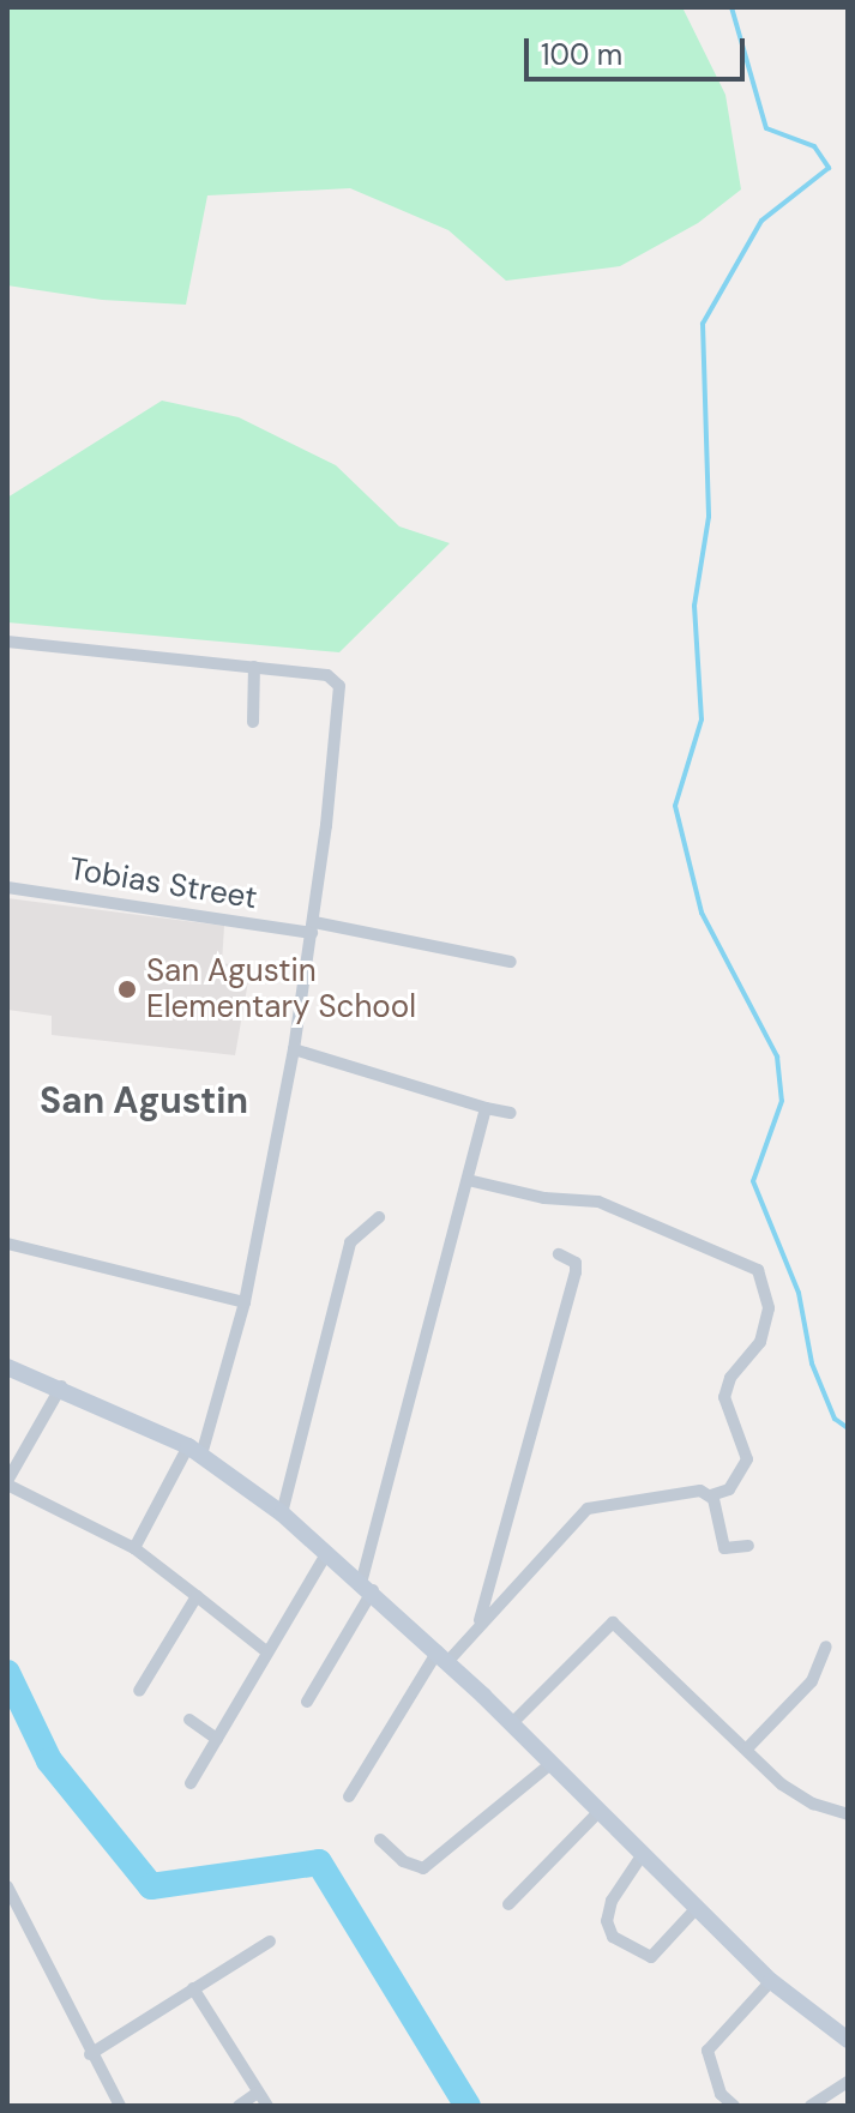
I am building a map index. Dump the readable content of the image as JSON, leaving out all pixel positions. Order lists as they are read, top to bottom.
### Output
{
  "streets": {
    "street": ["Tobias Street"]
  },
  "districts": ["San Agustin"],
  "places": ["San Agustin Elementary School"],
  "scale_bar": "100 m"
}
